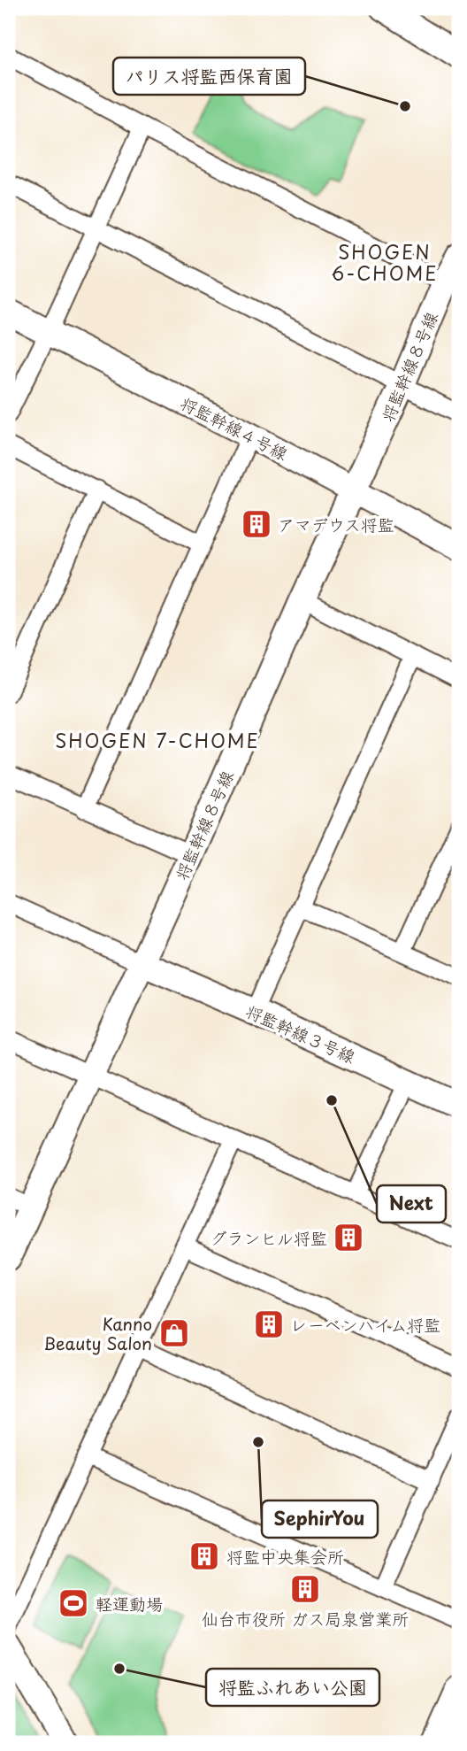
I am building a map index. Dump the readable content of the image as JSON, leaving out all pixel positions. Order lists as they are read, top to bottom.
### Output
{
  "streets": {
    "street": ["将監幹線８号線", "将監幹線４号線", "将監幹線３号線"]
  },
  "crossings": [
    ["将監幹線８号線", "将監幹線４号線"],
    ["将監幹線８号線", "将監幹線３号線"]
  ],
  "districts": ["SHOGEN 6-CHOME", "SHOGEN 7-CHOME"],
  "places": {
    "other": [
      "パリス将監西保育園",
      "Next",
      "SephirYou",
      "将監ふれあい公園"
    ],
    "building": [
      "アマデウス将監",
      "グランヒル将監",
      "レーベンハイム将監",
      "将監中央集会所",
      "仙台市役所 ガス局泉営業所"
    ],
    "shop": ["Kanno Beauty Salon"],
    "sports": ["軽運動場"]
  }
}
